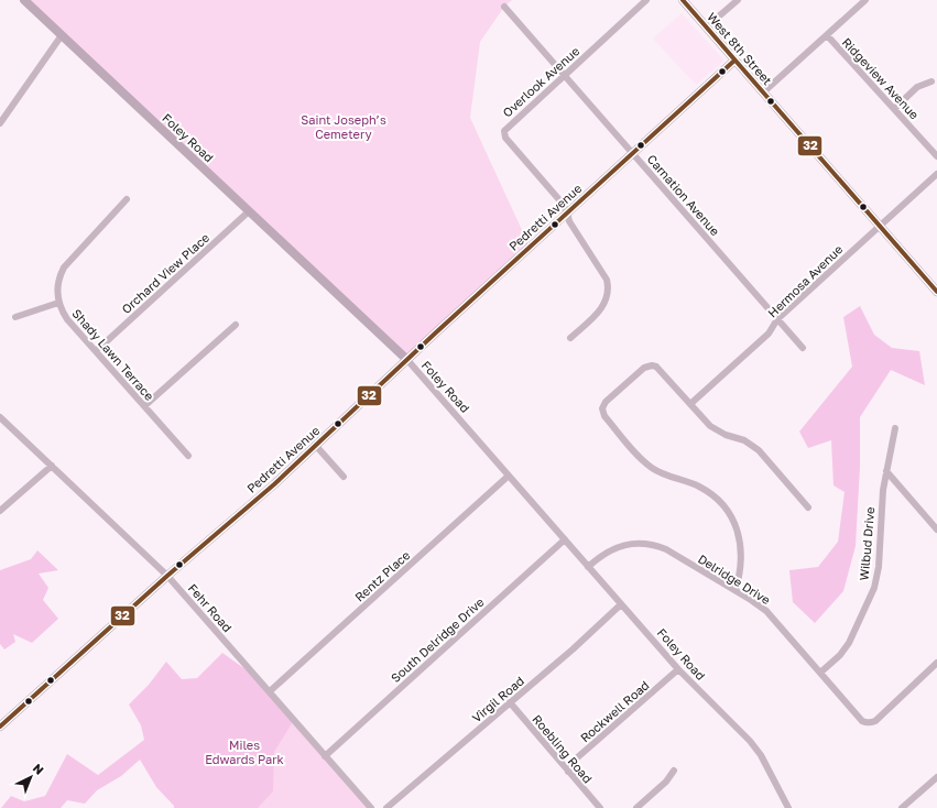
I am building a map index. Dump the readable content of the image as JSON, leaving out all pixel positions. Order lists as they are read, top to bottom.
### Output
{
  "streets": {
    "street": [
      "West 8th Street",
      "Ridgeview Avenue",
      "Overlook Avenue",
      "Foley Road",
      "Carnation Avenue",
      "Pedretti Avenue",
      "Orchard View Place",
      "Hermosa Avenue",
      "Shady Lawn Terrace",
      "Wilbud Drive",
      "Rentz Place",
      "Delridge Drive",
      "Fehr Road",
      "South Delridge Drive",
      "Virgil Road",
      "Rockwell Road",
      "Roebling Road"
    ]
  },
  "crossings": [
    ["West 8th Street", "Pedretti Avenue"],
    ["West 8th Street", "Hermosa Avenue"],
    ["Overlook Avenue", "Carnation Avenue"],
    ["Overlook Avenue", "Pedretti Avenue"],
    ["Foley Road", "Pedretti Avenue"],
    ["Foley Road", "Orchard View Place"],
    ["Foley Road", "Rentz Place"],
    ["Foley Road", "Delridge Drive"],
    ["Foley Road", "South Delridge Drive"],
    ["Foley Road", "Virgil Road"],
    ["Foley Road", "Rockwell Road"],
    ["Carnation Avenue", "Pedretti Avenue"],
    ["Carnation Avenue", "Hermosa Avenue"],
    ["Pedretti Avenue", "Fehr Road"],
    ["Orchard View Place", "Shady Lawn Terrace"],
    ["Wilbud Drive", "Delridge Drive"],
    ["Rentz Place", "Fehr Road"],
    ["Fehr Road", "South Delridge Drive"],
    ["Virgil Road", "Roebling Road"],
    ["Rockwell Road", "Roebling Road"]
  ],
  "parks": ["Saint Joseph’s Cemetery", "Miles Edwards Park"],
  "lines": ["transit line 32"],
  "north": "top right"
}
